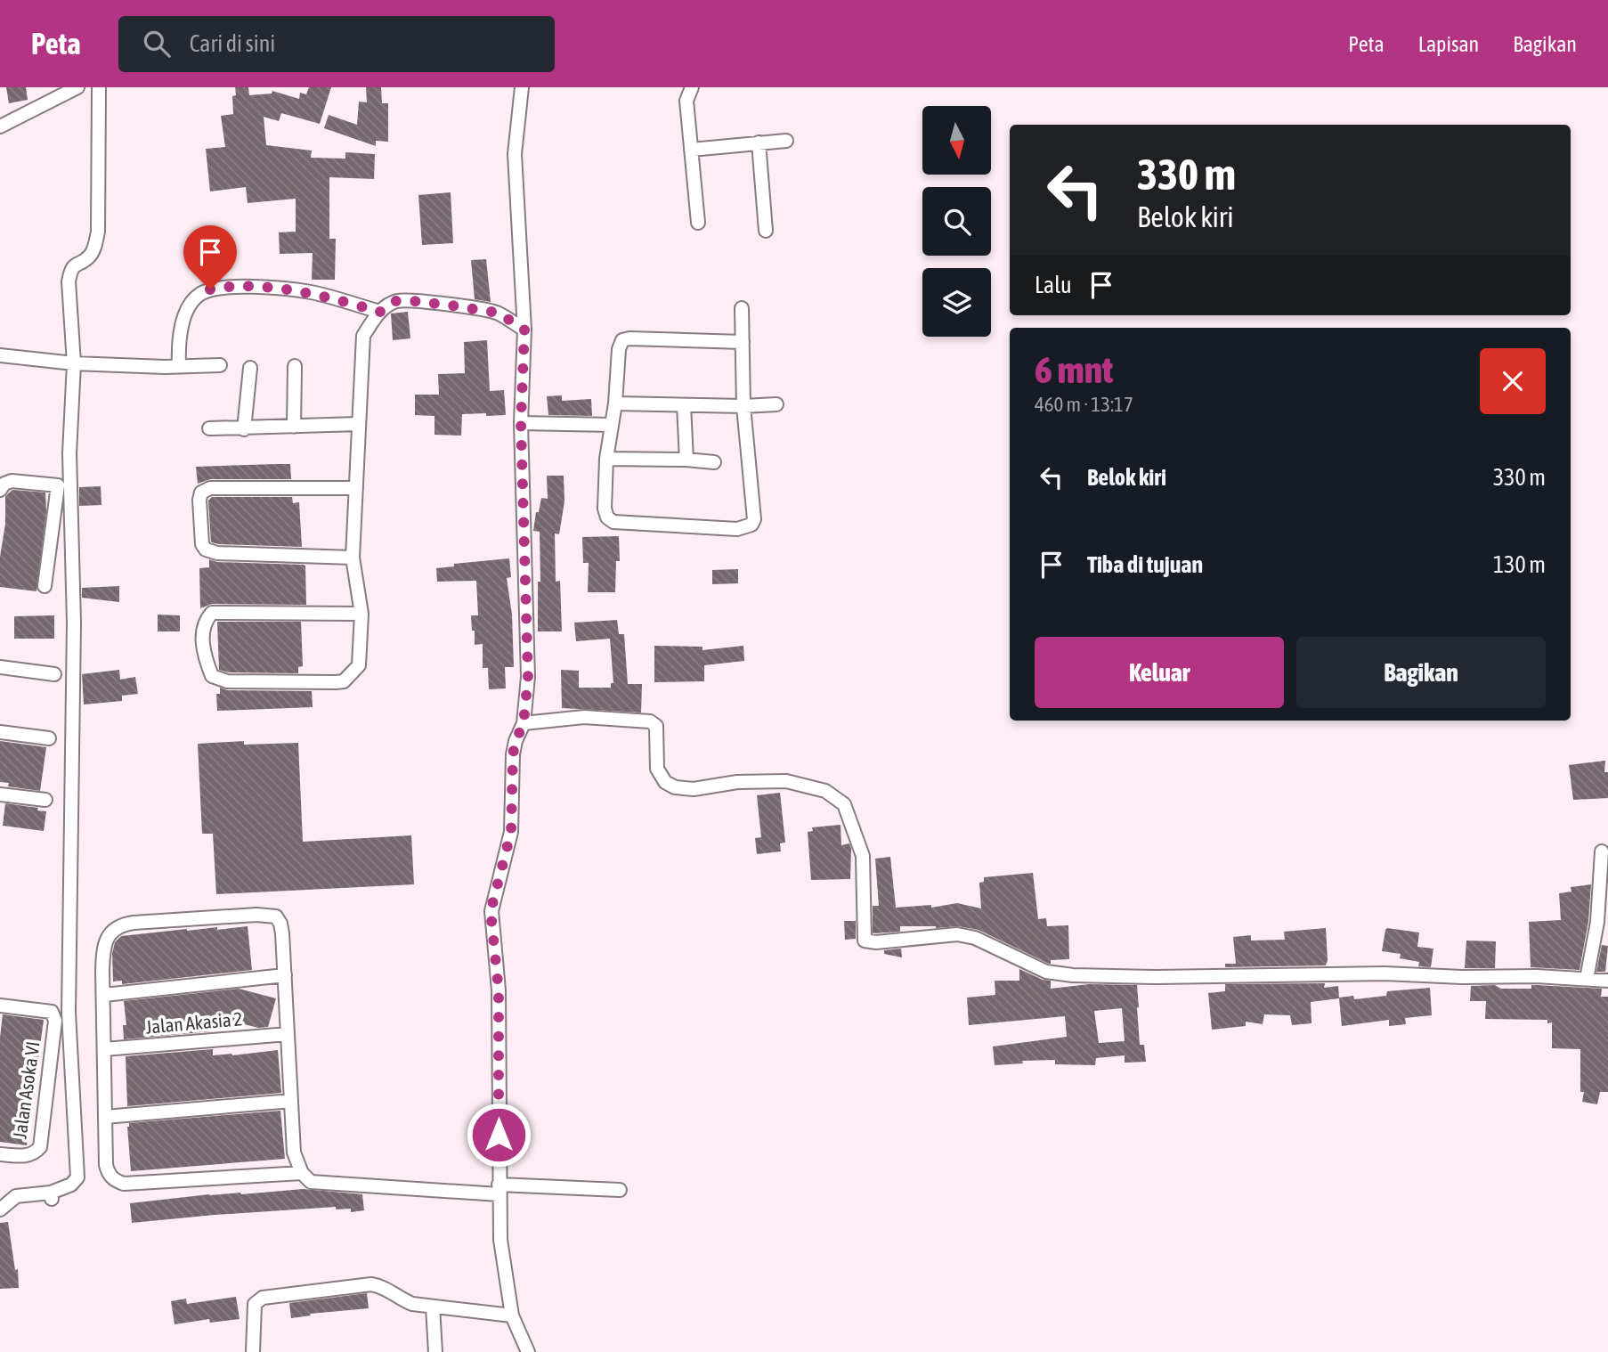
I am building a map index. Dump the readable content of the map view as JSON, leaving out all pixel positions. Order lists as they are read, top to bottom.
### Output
{
  "streets": {
    "street": ["Jalan Akasia 2", "Jalan Asoka VI"]
  },
  "north": "bottom",
  "page": {
    "header": "Peta",
    "search": "Cari di sini",
    "nav": ["Peta", "Lapisan", "Bagikan"],
    "turn": ["330 m", "Belok kiri"],
    "then": "Lalu",
    "heading": ["6 mnt", "460 m · 13:17"],
    "list": [
      {
        "name": "Belok kiri",
        "value": "330 m"
      },
      {
        "name": "Tiba di tujuan",
        "value": "130 m"
      }
    ],
    "buttons": ["Keluar", "Bagikan"]
  }
}
